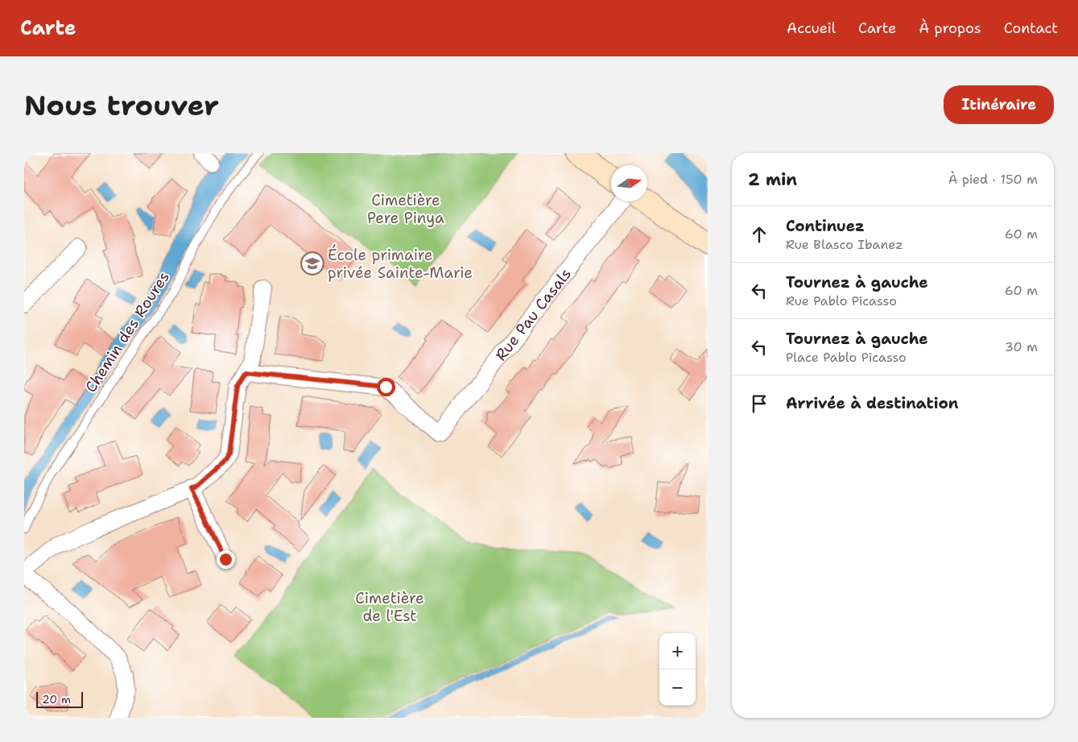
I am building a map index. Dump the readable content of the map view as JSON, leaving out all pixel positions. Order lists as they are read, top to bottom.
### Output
{
  "streets": {
    "street": ["Rue Pau Casals"],
    "lane": ["Chemin des Roures"]
  },
  "parks": ["Cimetière Pere Pinya", "Cimetière de l'Est"],
  "places": {
    "school or university": ["École primaire privée Sainte-Marie"]
  },
  "scale_bar": "20 m",
  "north": "right",
  "page": {
    "header": "Carte",
    "nav": [
      "Accueil",
      "Carte",
      "À propos",
      "Contact"
    ],
    "buttons": "Itinéraire",
    "title": "Nous trouver",
    "heading": ["2 min", "À pied · 150 m"],
    "list": [
      ["Continuez", "Rue Blasco Ibanez", "60 m"],
      ["Tournez à gauche", "Rue Pablo Picasso", "60 m"],
      ["Tournez à gauche", "Place Pablo Picasso", "30 m"],
      "Arrivée à destination"
    ],
    "map_buttons": ["+", "−"],
    "scale": "20 m"
  }
}
